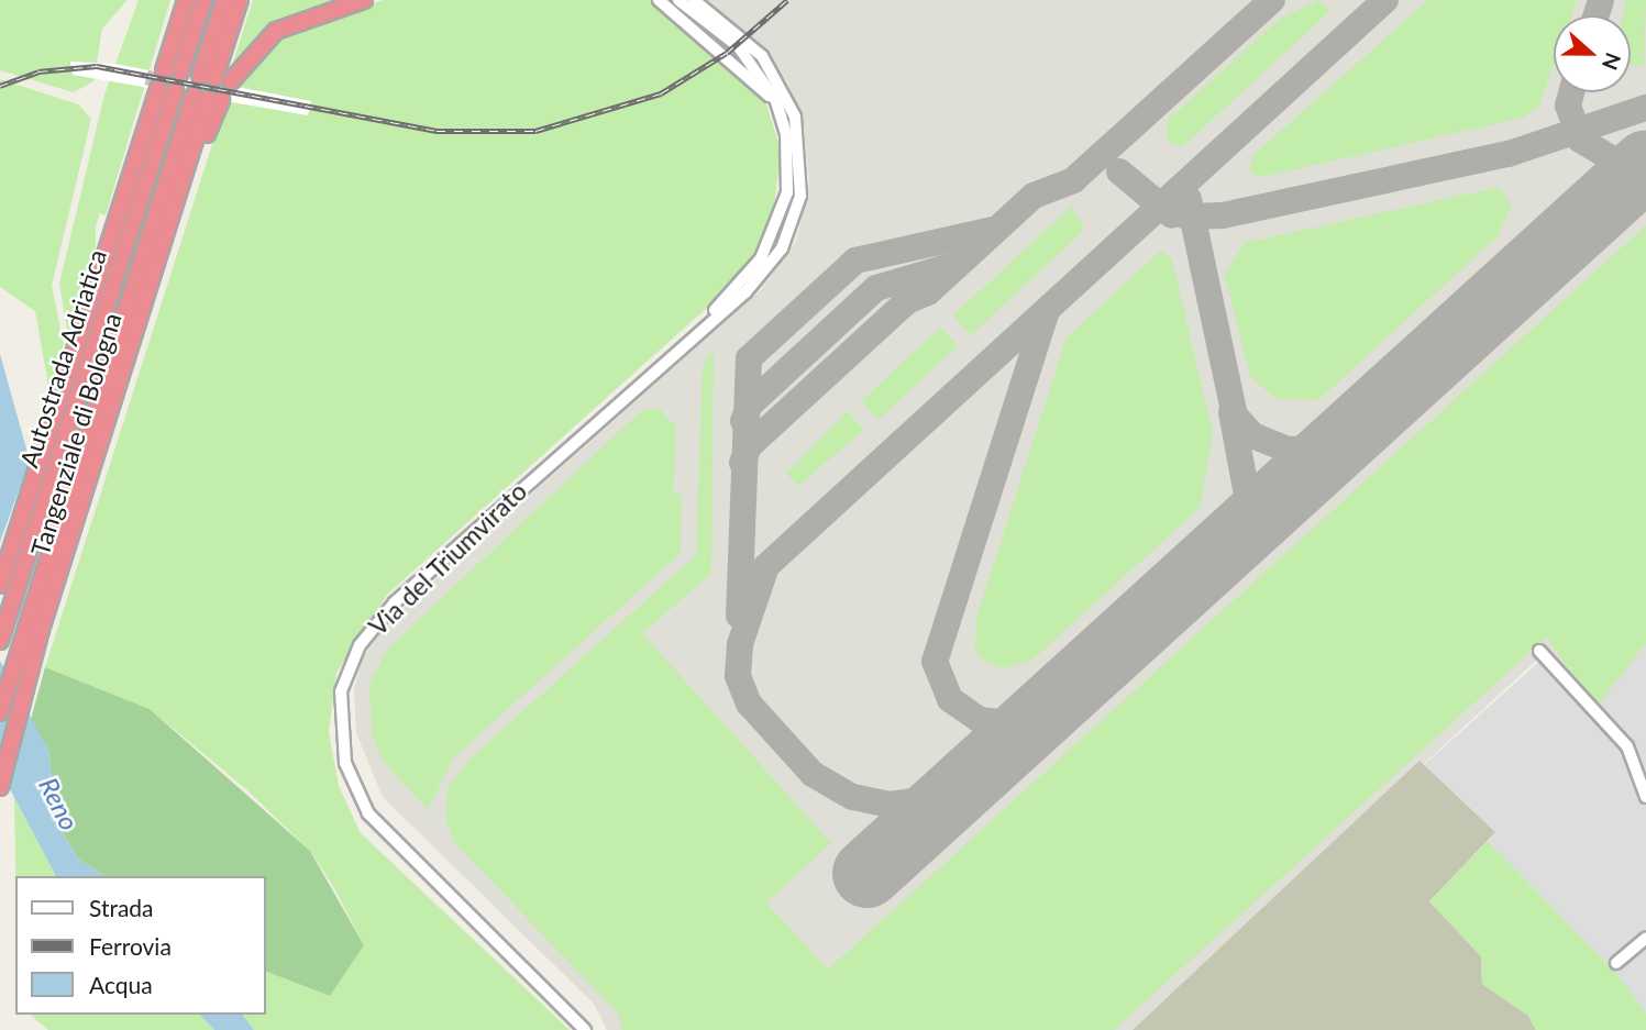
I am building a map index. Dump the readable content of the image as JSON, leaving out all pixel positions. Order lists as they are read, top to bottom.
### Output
{
  "streets": {
    "highway": ["Autostrada Adriatica", "Tangenziale di Bologna"],
    "street": ["Via del Triumvirato"]
  },
  "crossings": [
    ["Autostrada Adriatica", "Tangenziale di Bologna"]
  ],
  "water": ["Reno"],
  "legend": ["Strada", "Ferrovia", "Acqua"],
  "north": "right"
}
